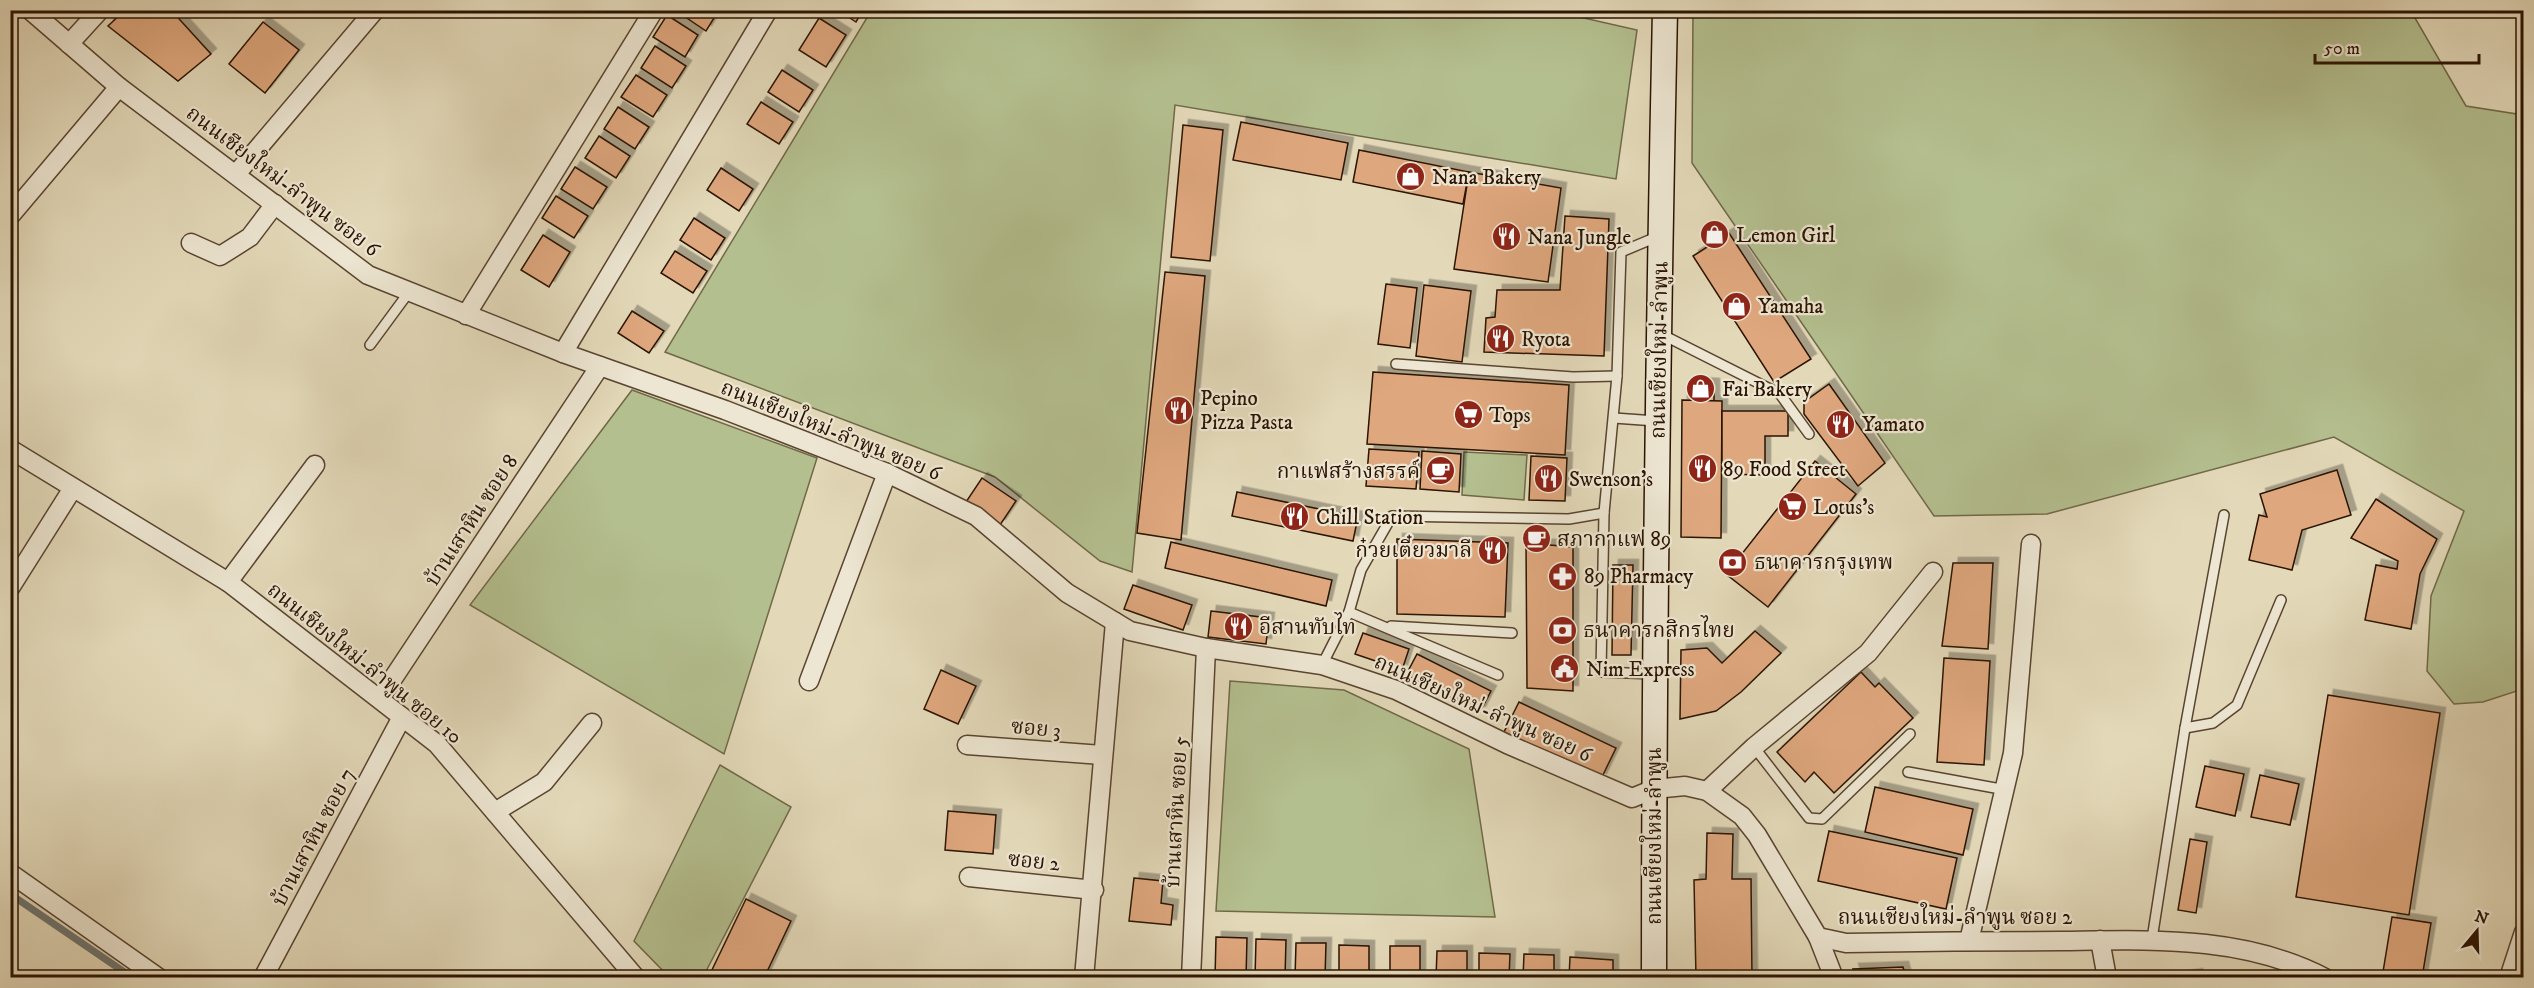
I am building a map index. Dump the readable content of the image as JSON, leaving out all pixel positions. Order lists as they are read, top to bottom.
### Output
{
  "streets": {
    "main road": ["ถนนเชียงใหม่-ลำพูน"],
    "street": [
      "ถนนเชียงใหม่-ลำพูน ซอย 6",
      "บ้านเสาหิน ซอย 8",
      "ถนนเชียงใหม่-ลำพูน ซอย 10",
      "ซอย 3",
      "บ้านเสาหิน ซอย 5",
      "บ้านเสาหิน ซอย 7",
      "ซอย 2",
      "ถนนเชียงใหม่-ลำพูน ซอย 2"
    ]
  },
  "crossings": [
    ["ถนนเชียงใหม่-ลำพูน ซอย 6", "ถนนเชียงใหม่-ลำพูน"],
    ["ถนนเชียงใหม่-ลำพูน ซอย 6", "บ้านเสาหิน ซอย 8"],
    ["ถนนเชียงใหม่-ลำพูน ซอย 6", "บ้านเสาหิน ซอย 5"],
    ["ถนนเชียงใหม่-ลำพูน ซอย 6", "ถนนเชียงใหม่-ลำพูน ซอย 2"],
    ["ถนนเชียงใหม่-ลำพูน", "ถนนเชียงใหม่-ลำพูน ซอย 2"],
    ["บ้านเสาหิน ซอย 8", "ถนนเชียงใหม่-ลำพูน ซอย 10"],
    ["ถนนเชียงใหม่-ลำพูน ซอย 10", "บ้านเสาหิน ซอย 7"]
  ],
  "places": {
    "shop": [
      "Nana Bakery",
      "Lemon Girl",
      "Yamaha",
      "Fai Bakery"
    ],
    "restaurant": [
      "Nana Jungle",
      "Ryota",
      "Pepino Pizza Pasta",
      "Yamato",
      "89 Food Street",
      "Swenson's",
      "Chill Station",
      "ก๋วยเตี๋ยวมาลี",
      "อีสานทับไท"
    ],
    "supermarket": ["Tops", "Lotus's"],
    "cafe": ["กาแฟสร้างสรรค์", "สภากาแฟ 89"],
    "bank": ["ธนาคารกรุงเทพ", "ธนาคารกสิกรไทย"],
    "pharmacy": ["89 Pharmacy"],
    "public building": ["Nim Express"]
  },
  "scale_bar": "50 m",
  "north": "top"
}
